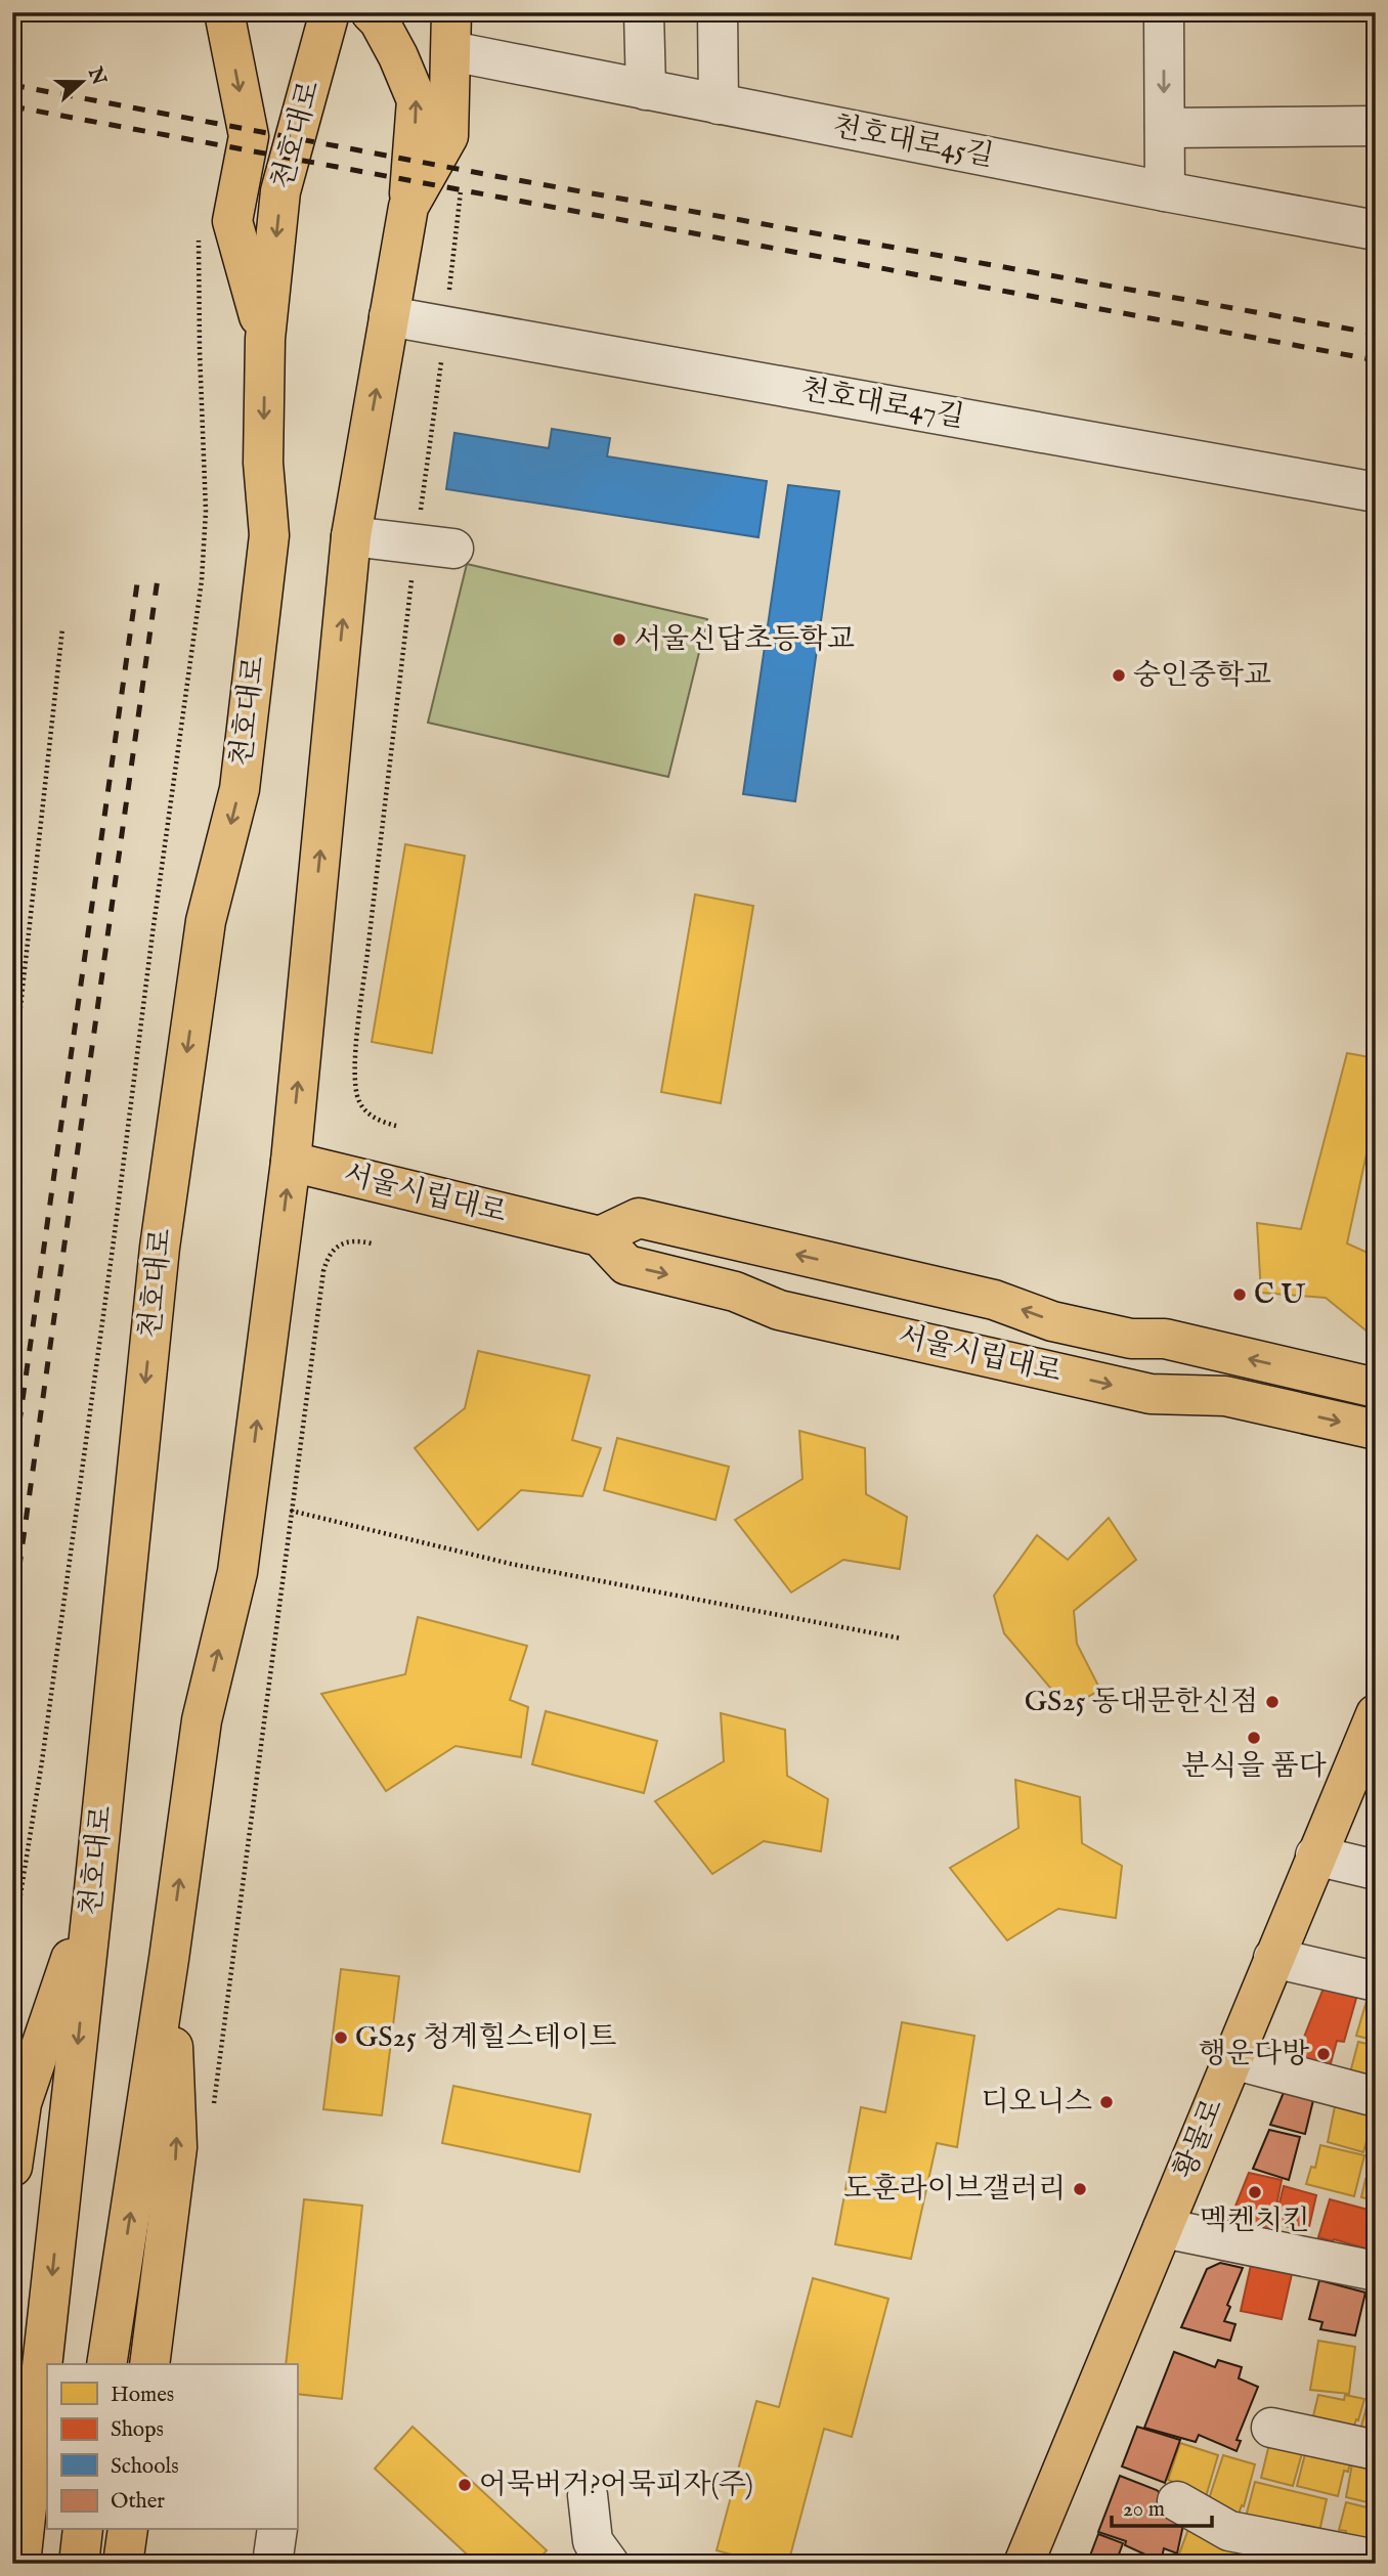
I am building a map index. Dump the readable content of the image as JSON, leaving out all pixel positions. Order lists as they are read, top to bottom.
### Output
{
  "streets": {
    "main road": ["천호대로", "서울시립대로", "황물로"],
    "street": ["천호대로45길", "천호대로47길"]
  },
  "places": [
    "서울신답초등학교",
    "숭인중학교",
    "C U",
    "GS25 동대문한신점",
    "분식을 품다",
    "GS25 청계힐스테이트",
    "행운다방",
    "디오니스",
    "도훈라이브갤러리",
    "멕켄치킨",
    "어묵버거?어묵피자(주)"
  ],
  "legend": [
    "Homes",
    "Shops",
    "Schools",
    "Other"
  ],
  "scale_bar": "20 m",
  "north": "right"
}
